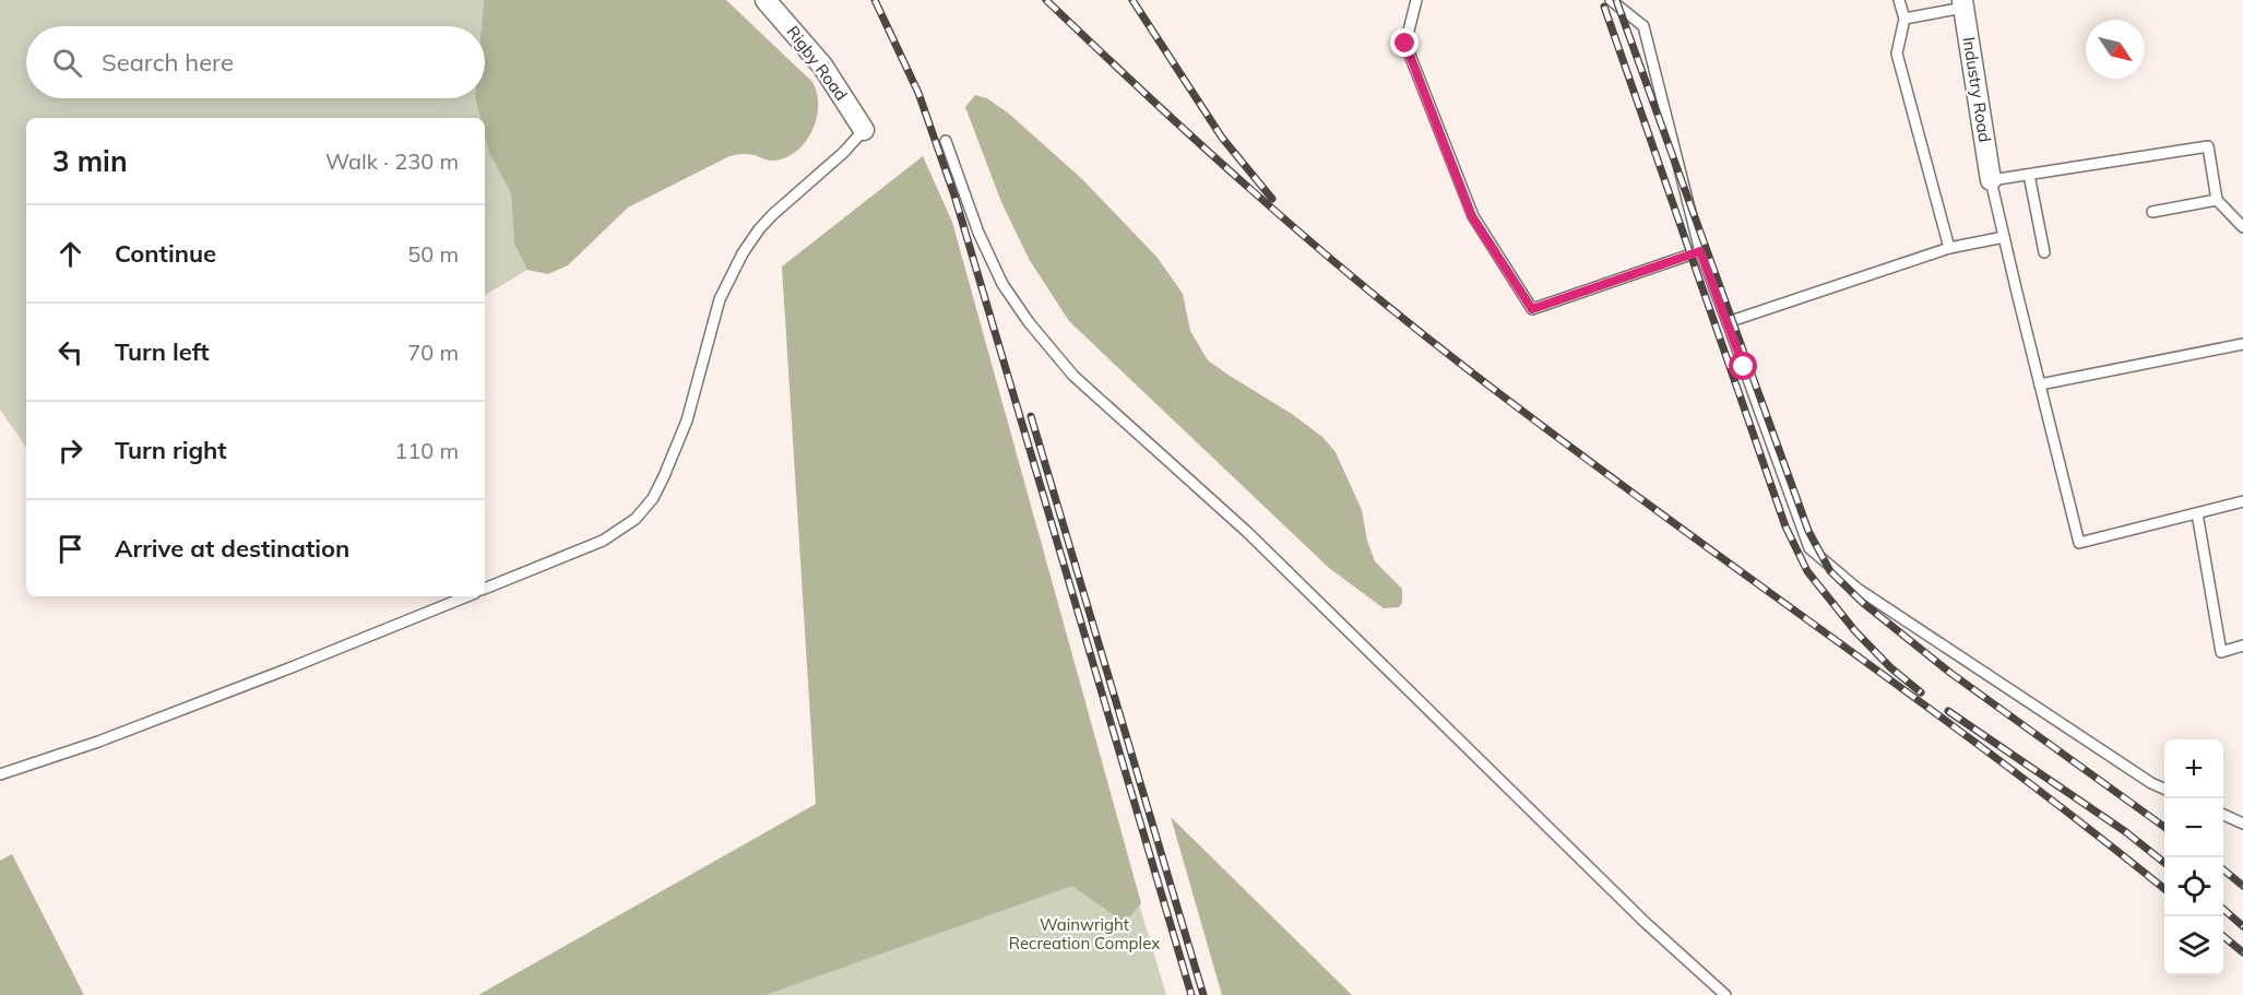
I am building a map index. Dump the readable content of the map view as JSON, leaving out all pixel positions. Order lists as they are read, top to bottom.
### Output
{
  "streets": {
    "street": ["Rigby Road", "Industry Road"]
  },
  "parks": ["Wainwright Recreation Complex"],
  "north": "bottom right",
  "page": {
    "search": "Search here",
    "heading": ["3 min", "Walk · 230 m"],
    "list": [
      ["Continue", "50 m"],
      ["Turn left", "70 m"],
      ["Turn right", "110 m"],
      "Arrive at destination"
    ],
    "map_buttons": ["+", "−"]
  }
}
